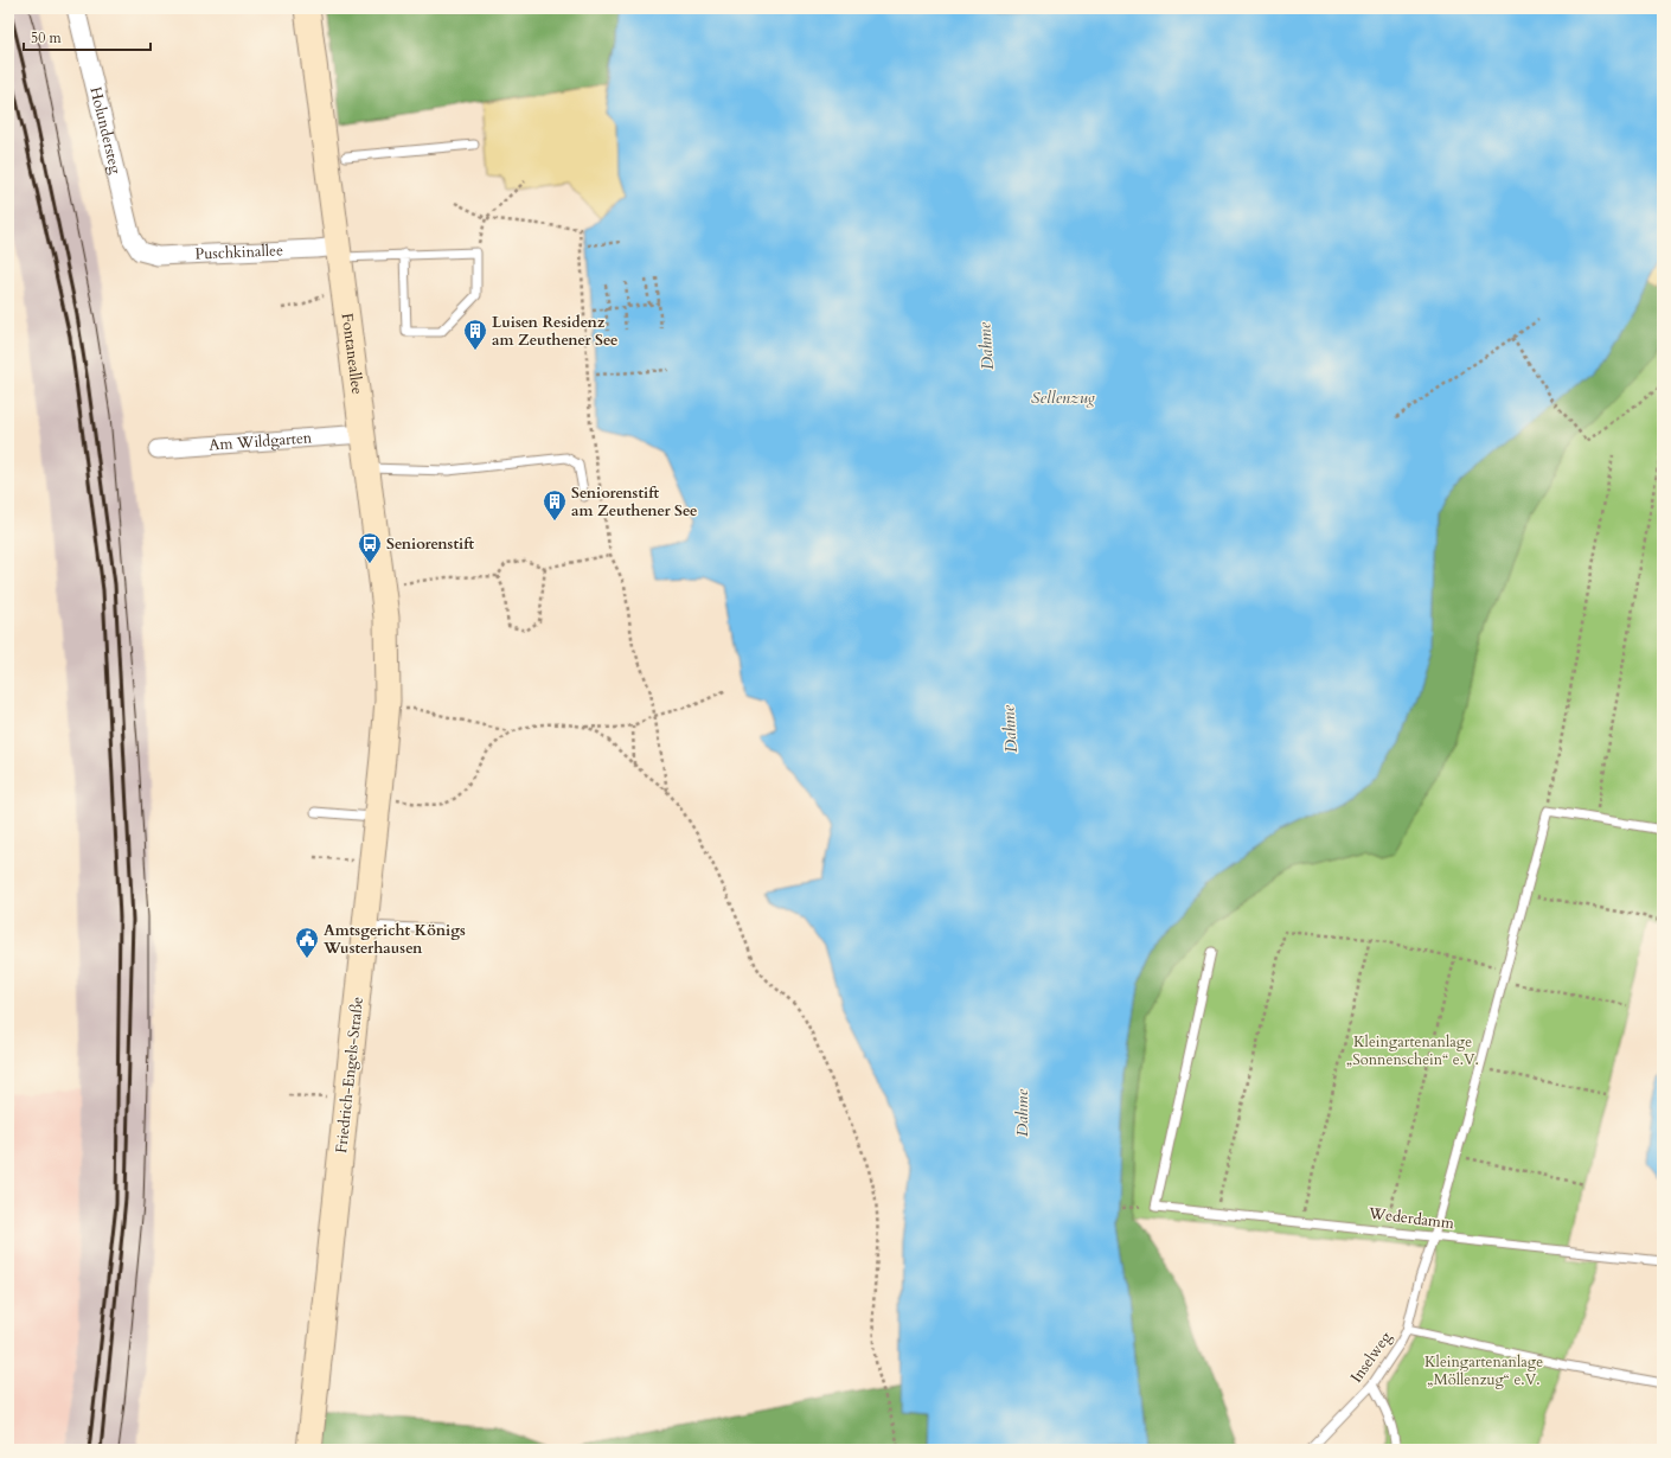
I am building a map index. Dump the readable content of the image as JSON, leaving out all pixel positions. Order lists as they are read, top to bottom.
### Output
{
  "streets": {
    "main road": ["Fontaneallee", "Friedrich-Engels-Straße"],
    "street": ["Holundersteg", "Puschkinallee", "Am Wildgarten"],
    "lane": ["Wederdamm", "Inselweg"]
  },
  "crossings": [
    ["Holundersteg", "Puschkinallee"],
    ["Puschkinallee", "Fontaneallee"],
    ["Fontaneallee", "Am Wildgarten"],
    ["Fontaneallee", "Friedrich-Engels-Straße"],
    ["Wederdamm", "Inselweg"]
  ],
  "water": ["Dahme", "Sellenzug"],
  "parks": ["Kleingartenanlage „Sonnenschein“ e.V.", "Kleingartenanlage „Möllenzug“ e.V."],
  "places": {
    "building": ["Luisen Residenz am Zeuthener See", "Seniorenstift am Zeuthener See"],
    "bus stop": ["Seniorenstift"],
    "public building": ["Amtsgericht Königs Wusterhausen"]
  },
  "scale_bar": "50 m"
}
